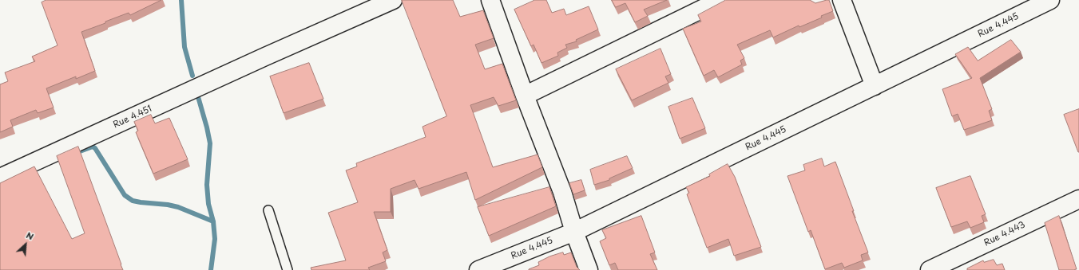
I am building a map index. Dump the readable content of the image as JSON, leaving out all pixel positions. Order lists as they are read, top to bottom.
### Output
{
  "streets": {
    "street": ["Rue 4.445", "Rue 4.451", "Rue 4.443"]
  },
  "north": "top right"
}
